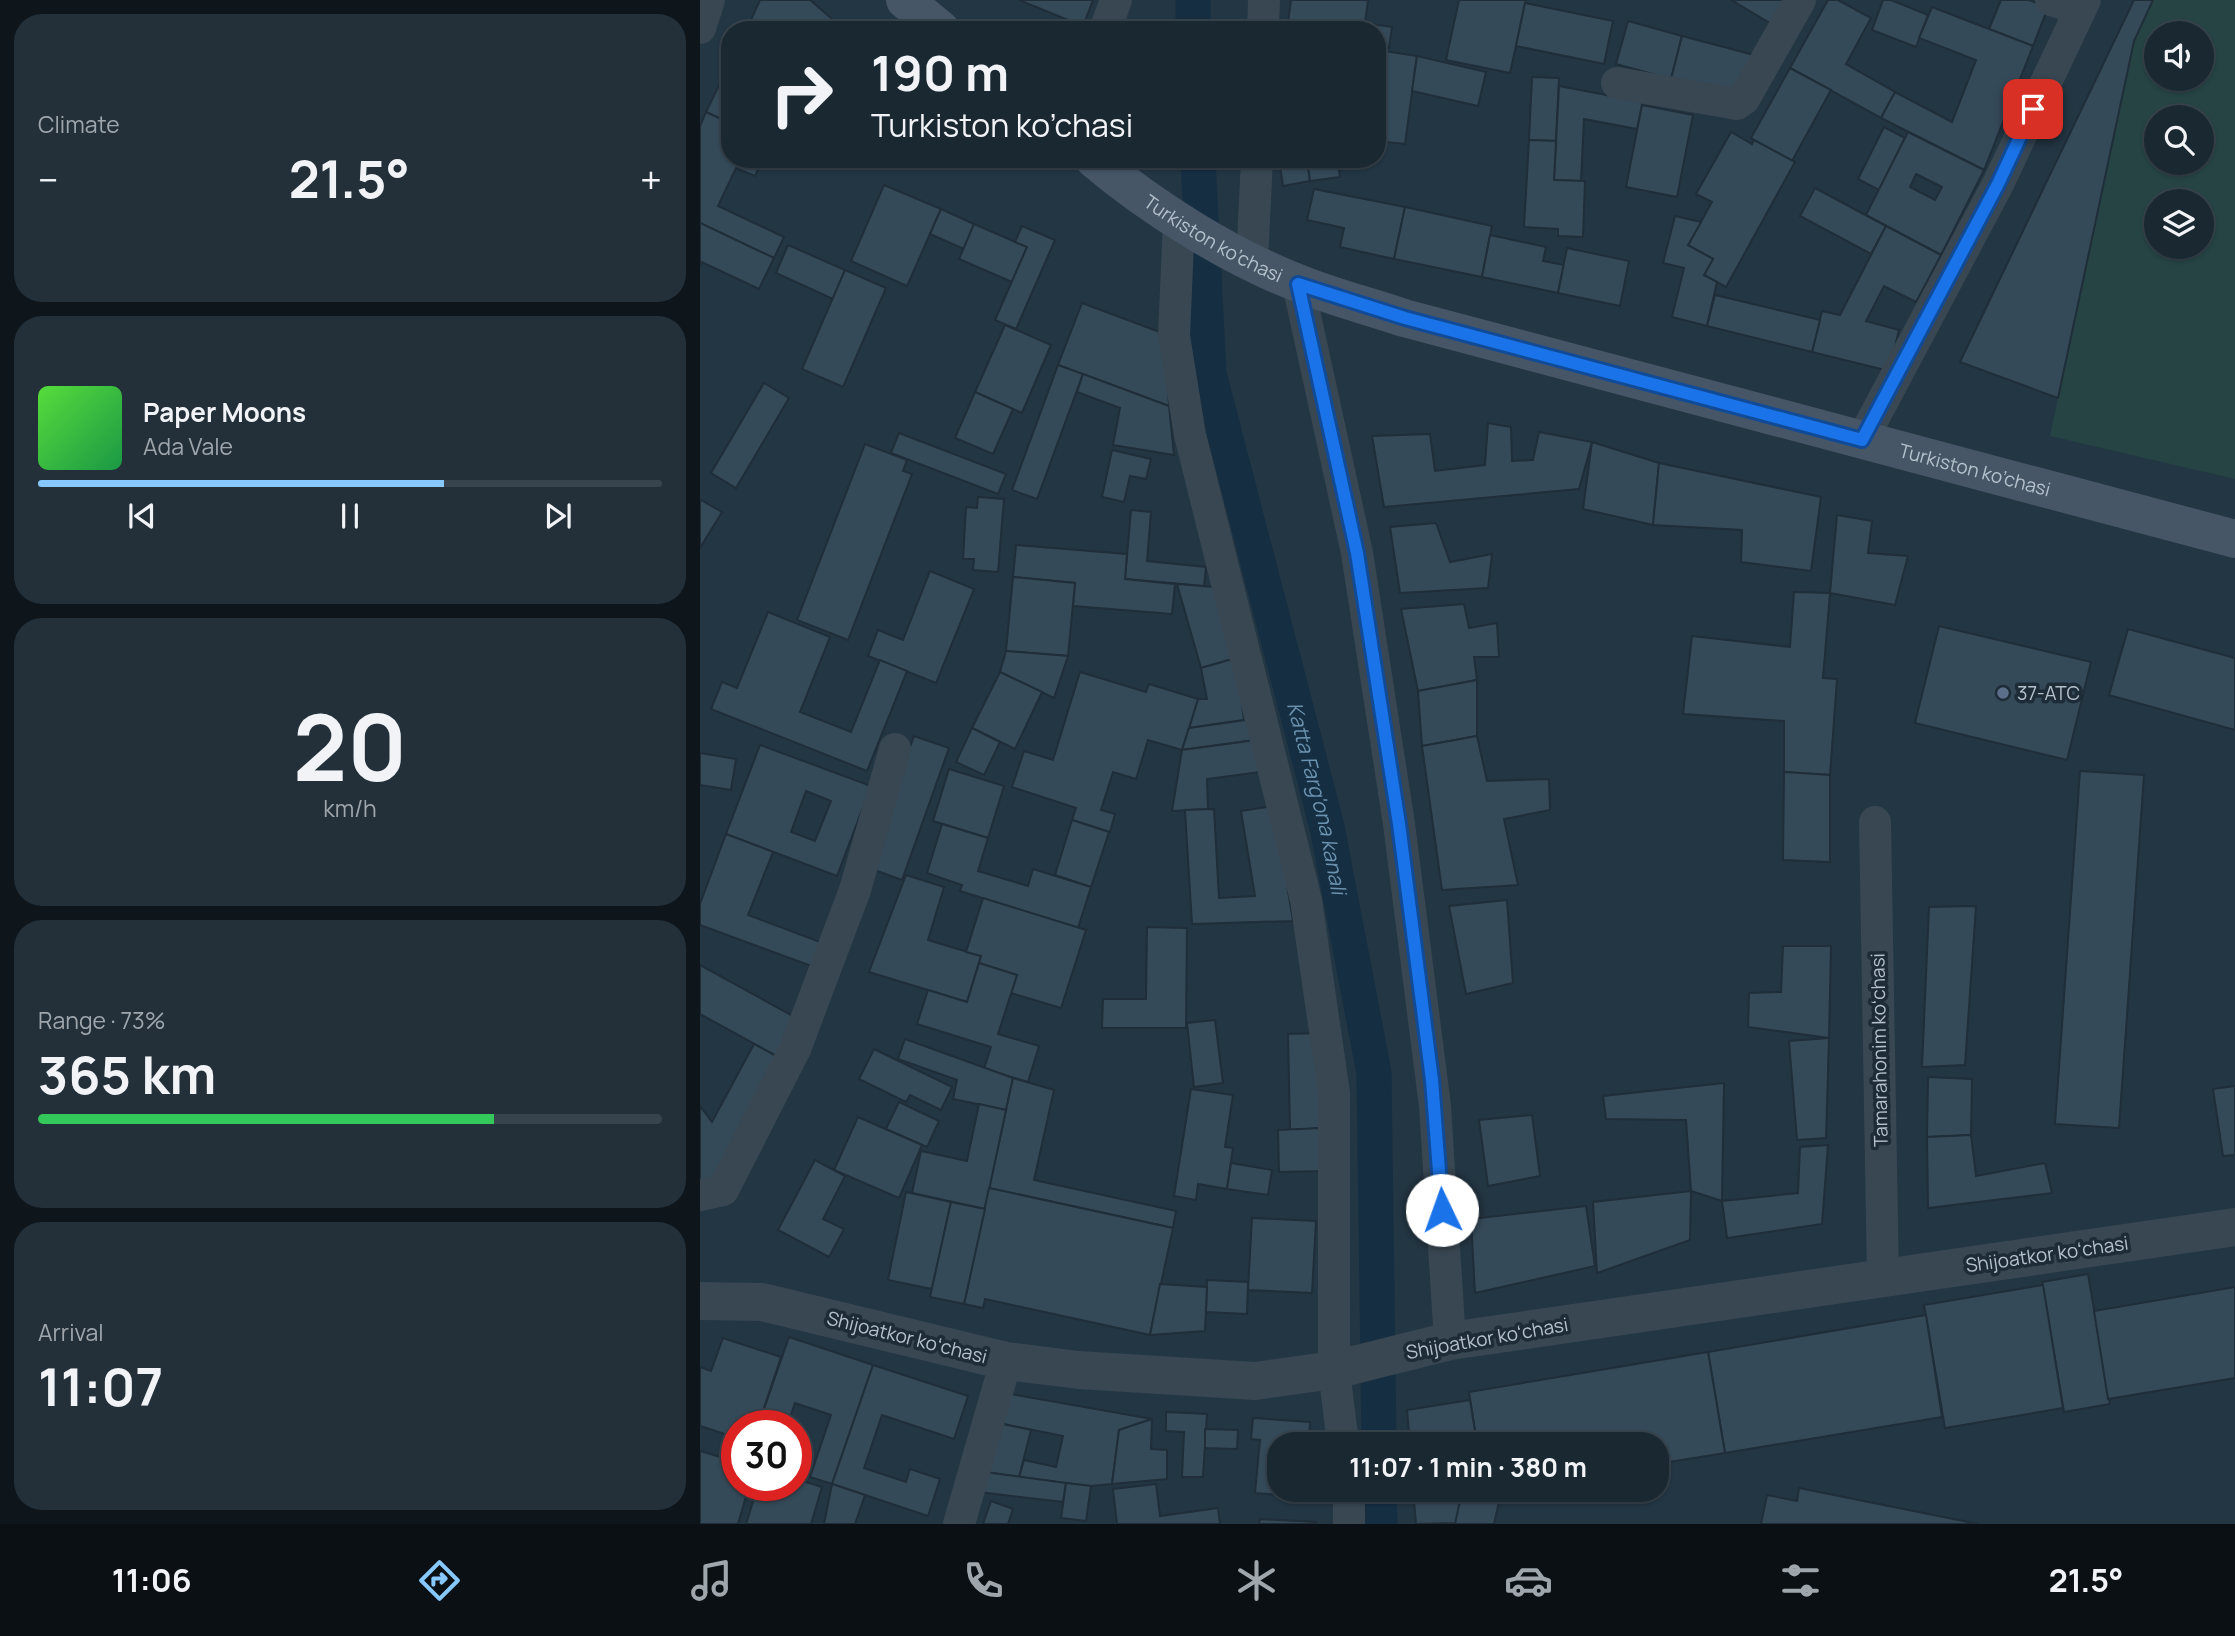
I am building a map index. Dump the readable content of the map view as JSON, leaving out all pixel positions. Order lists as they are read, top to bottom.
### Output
{
  "streets": {
    "main road": ["Turkiston ko’chasi"],
    "street": ["Tamarahonim koʻchasi", "Shijoatkor koʻchasi"]
  },
  "crossings": [
    ["Tamarahonim koʻchasi", "Shijoatkor koʻchasi"]
  ],
  "water": ["Katta Farg'ona kanali"],
  "places": ["37-АТС"],
  "page": {
    "tile": [
      "Climate",
      ["20", "km/h"],
      ["Range · 73%", "365 km"],
      ["Arrival", "11:07"]
    ],
    "turn": ["190 m", "Turkiston ko’chasi"],
    "heat": ["−", "21.5°", "+"],
    "song": ["Paper Moons", "Ada Vale"],
    "limit": "30",
    "trip": "11:07 · 1 min · 380 m",
    "tabs": ["11:06", "21.5°"]
  }
}
